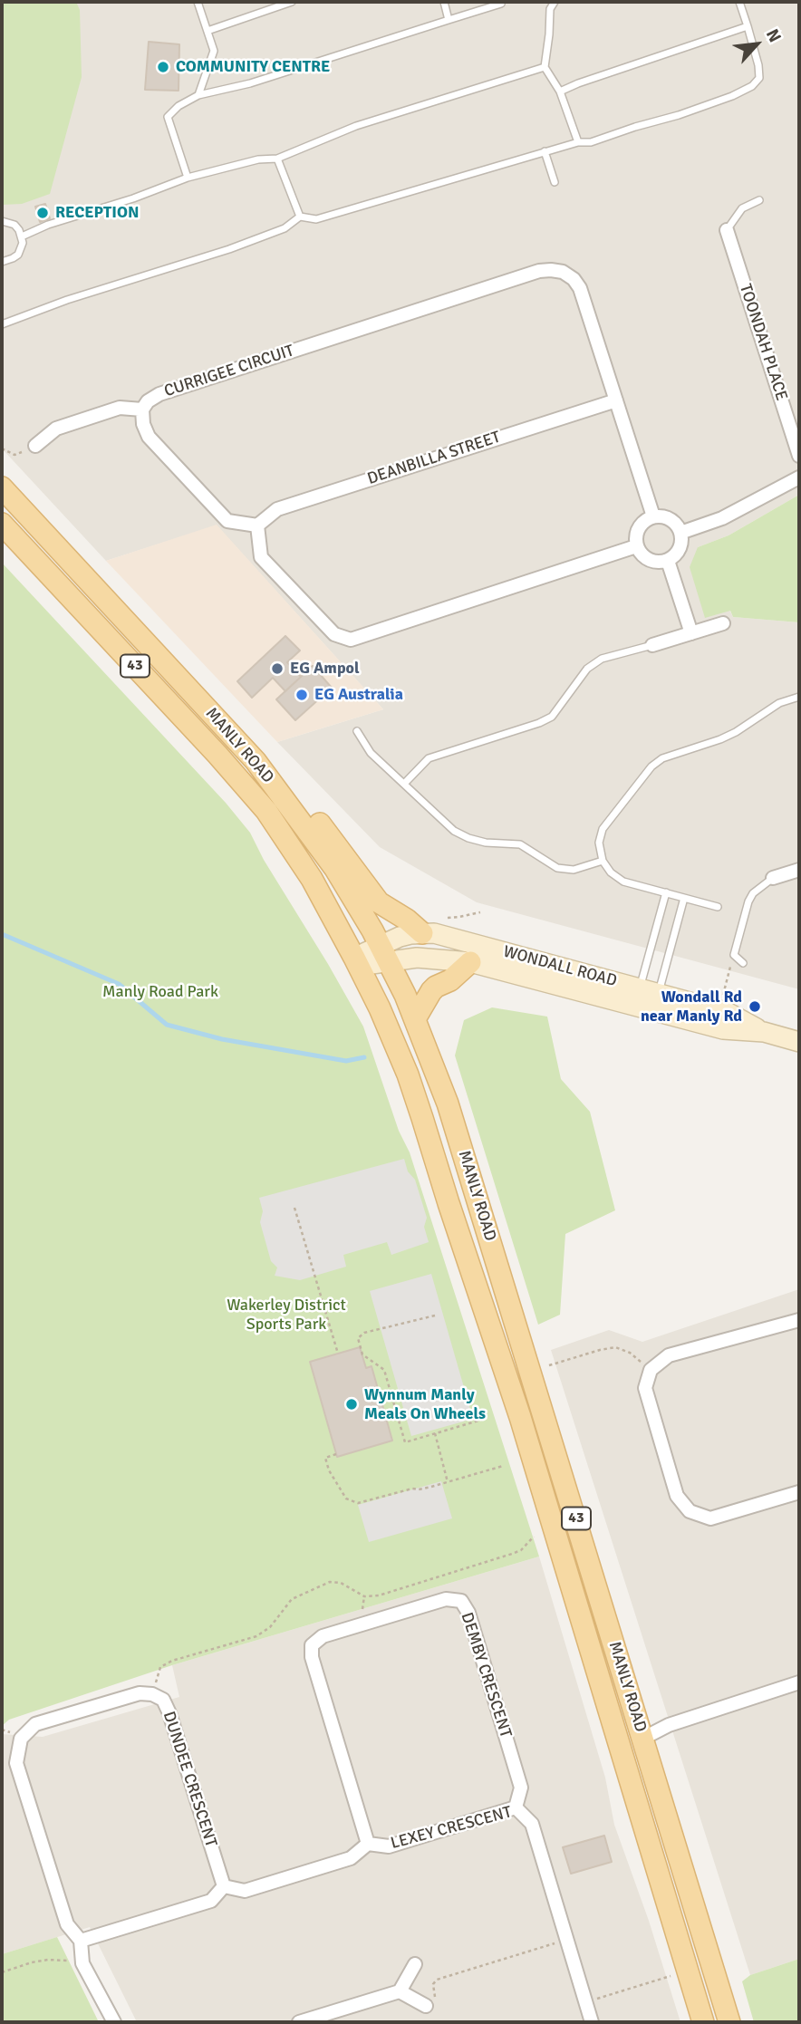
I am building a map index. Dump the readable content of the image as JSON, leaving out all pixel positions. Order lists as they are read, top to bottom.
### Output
{
  "streets": {
    "main road": ["43", "MANLY ROAD", "WONDALL ROAD"],
    "street": [
      "TOONDAH PLACE",
      "CURRIGEE CIRCUIT",
      "DEANBILLA STREET",
      "DEMBY CRESCENT",
      "DUNDEE CRESCENT",
      "LEXEY CRESCENT"
    ]
  },
  "crossings": [
    ["CURRIGEE CIRCUIT", "DEANBILLA STREET"],
    ["MANLY ROAD", "WONDALL ROAD"],
    ["DEMBY CRESCENT", "LEXEY CRESCENT"],
    ["DUNDEE CRESCENT", "LEXEY CRESCENT"]
  ],
  "parks": ["Manly Road Park", "Wakerley District Sports Park"],
  "places": [
    "COMMUNITY CENTRE",
    "RECEPTION",
    "EG Ampol",
    "EG Australia",
    "Wondall Rd near Manly Rd",
    "Wynnum Manly Meals On Wheels"
  ],
  "north": "top right"
}
